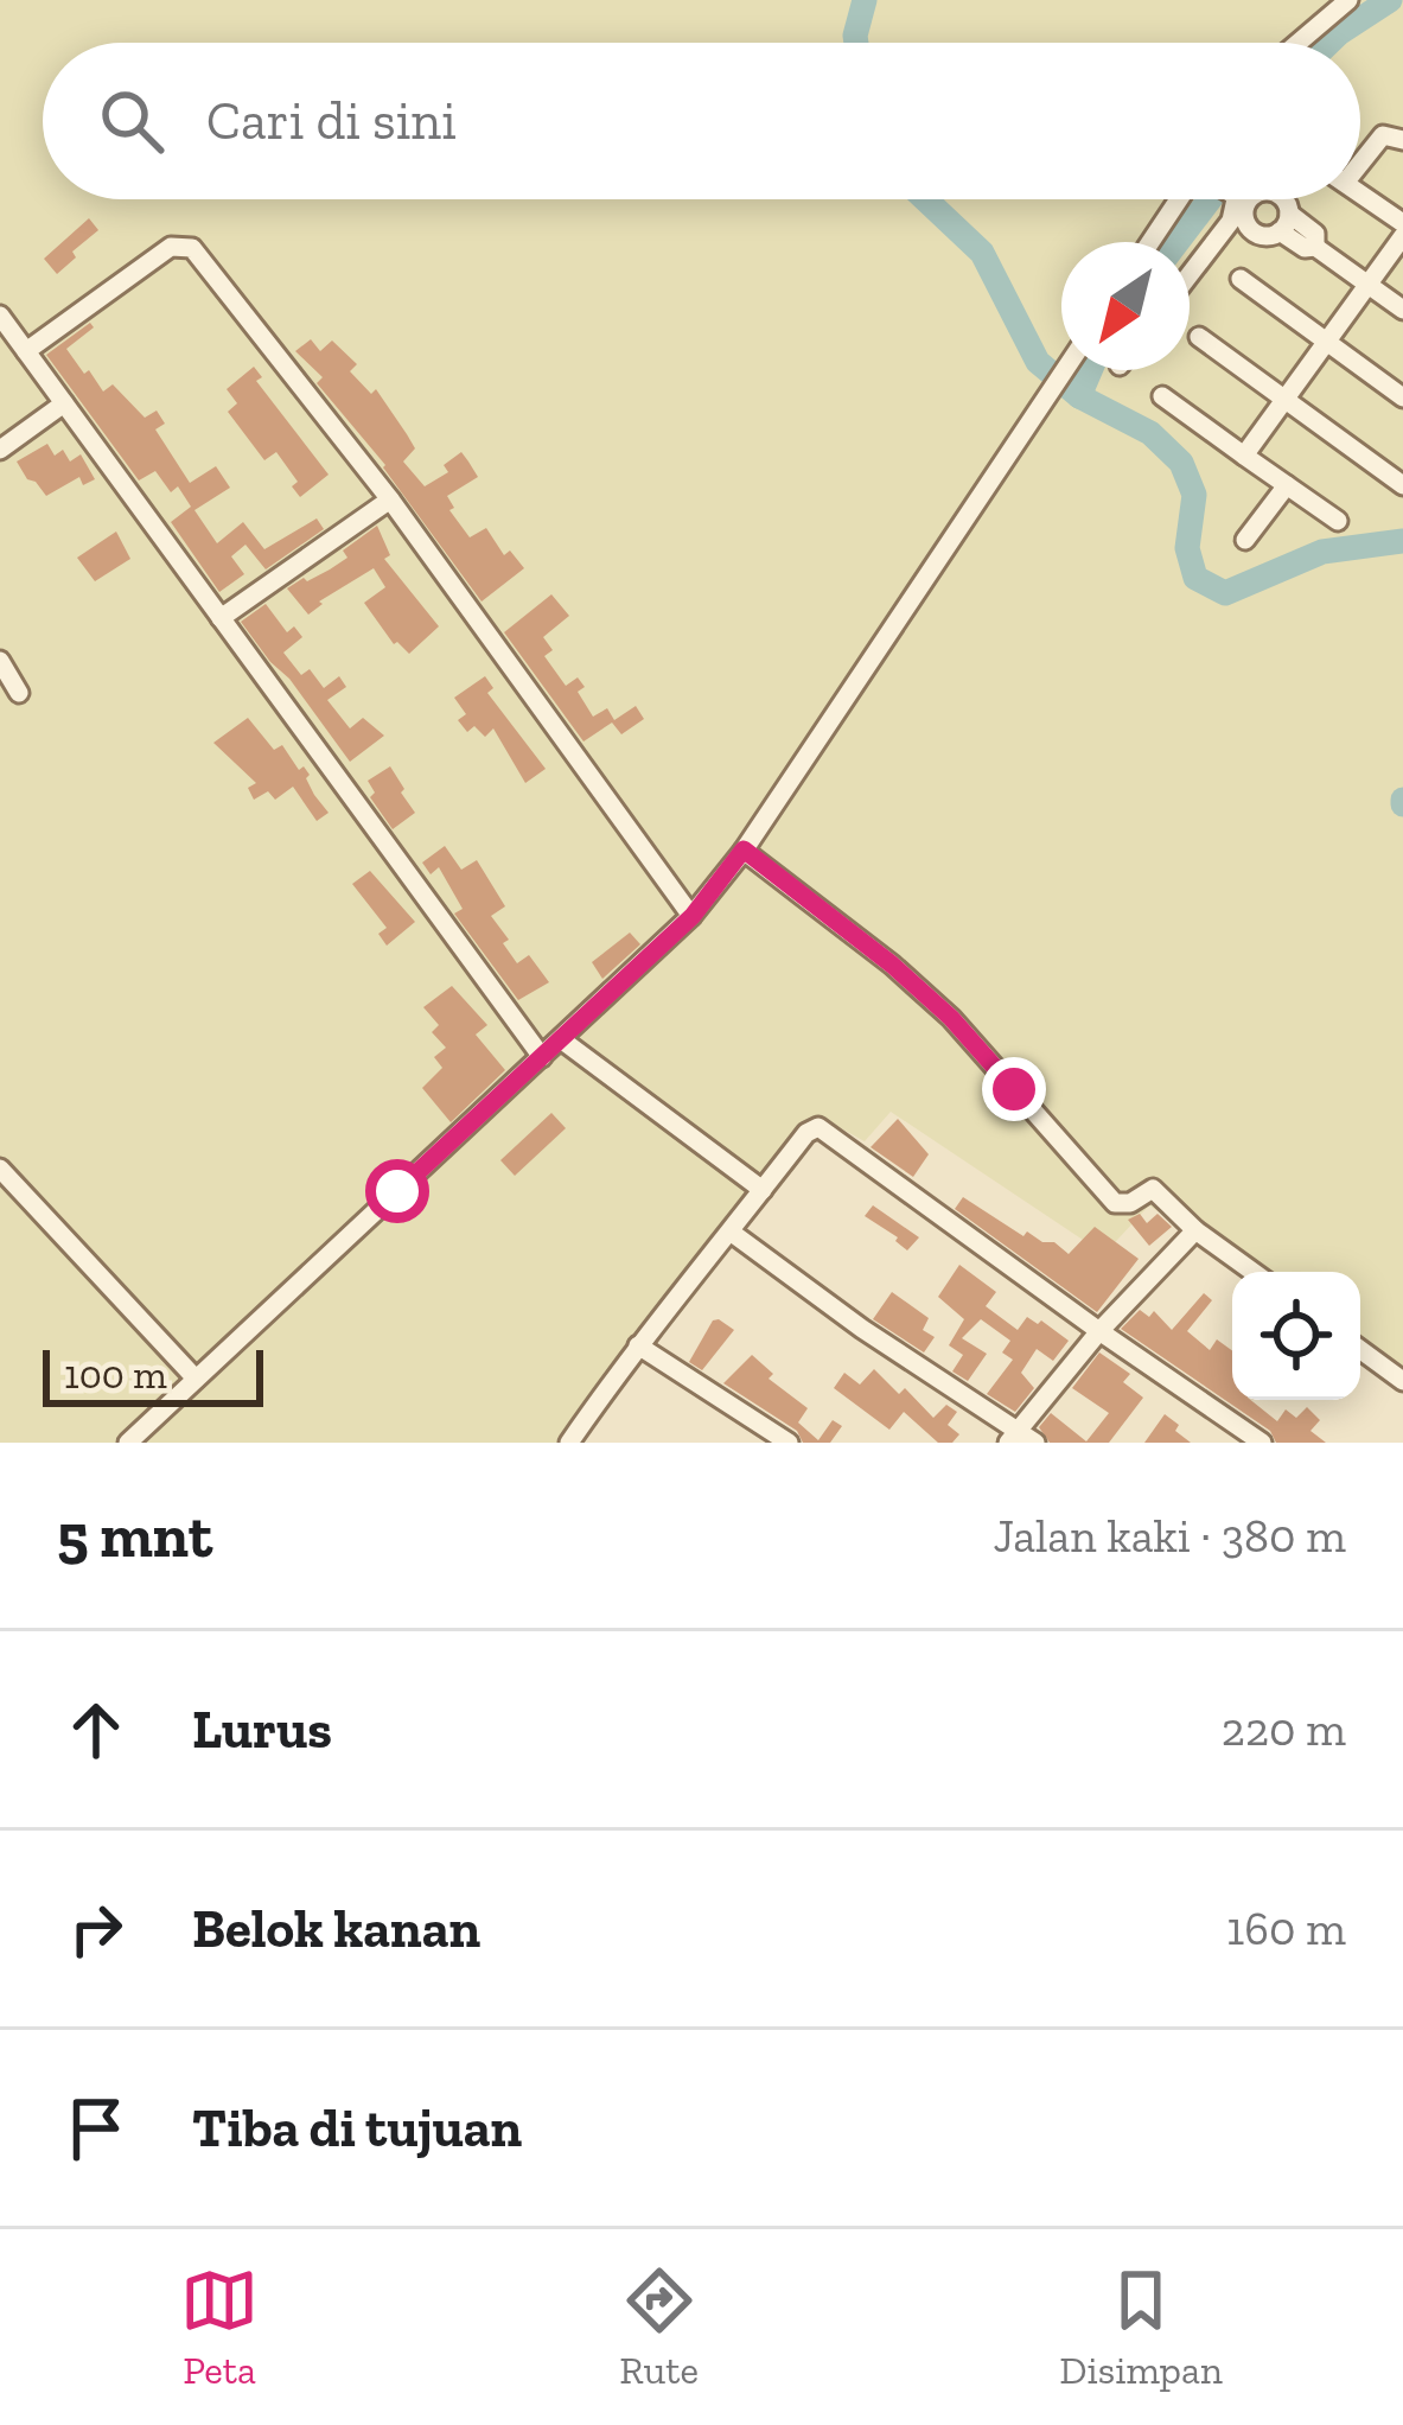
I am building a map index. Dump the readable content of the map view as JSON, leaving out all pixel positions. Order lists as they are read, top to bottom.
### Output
{
  "scale_bar": "100 m",
  "north": "bottom left",
  "page": {
    "search": "Cari di sini",
    "scale": "100 m",
    "heading": ["5 mnt", "Jalan kaki · 380 m"],
    "list": [
      ["Lurus", "220 m"],
      ["Belok kanan", "160 m"],
      "Tiba di tujuan"
    ],
    "nav": ["Peta", "Rute", "Disimpan"]
  }
}
